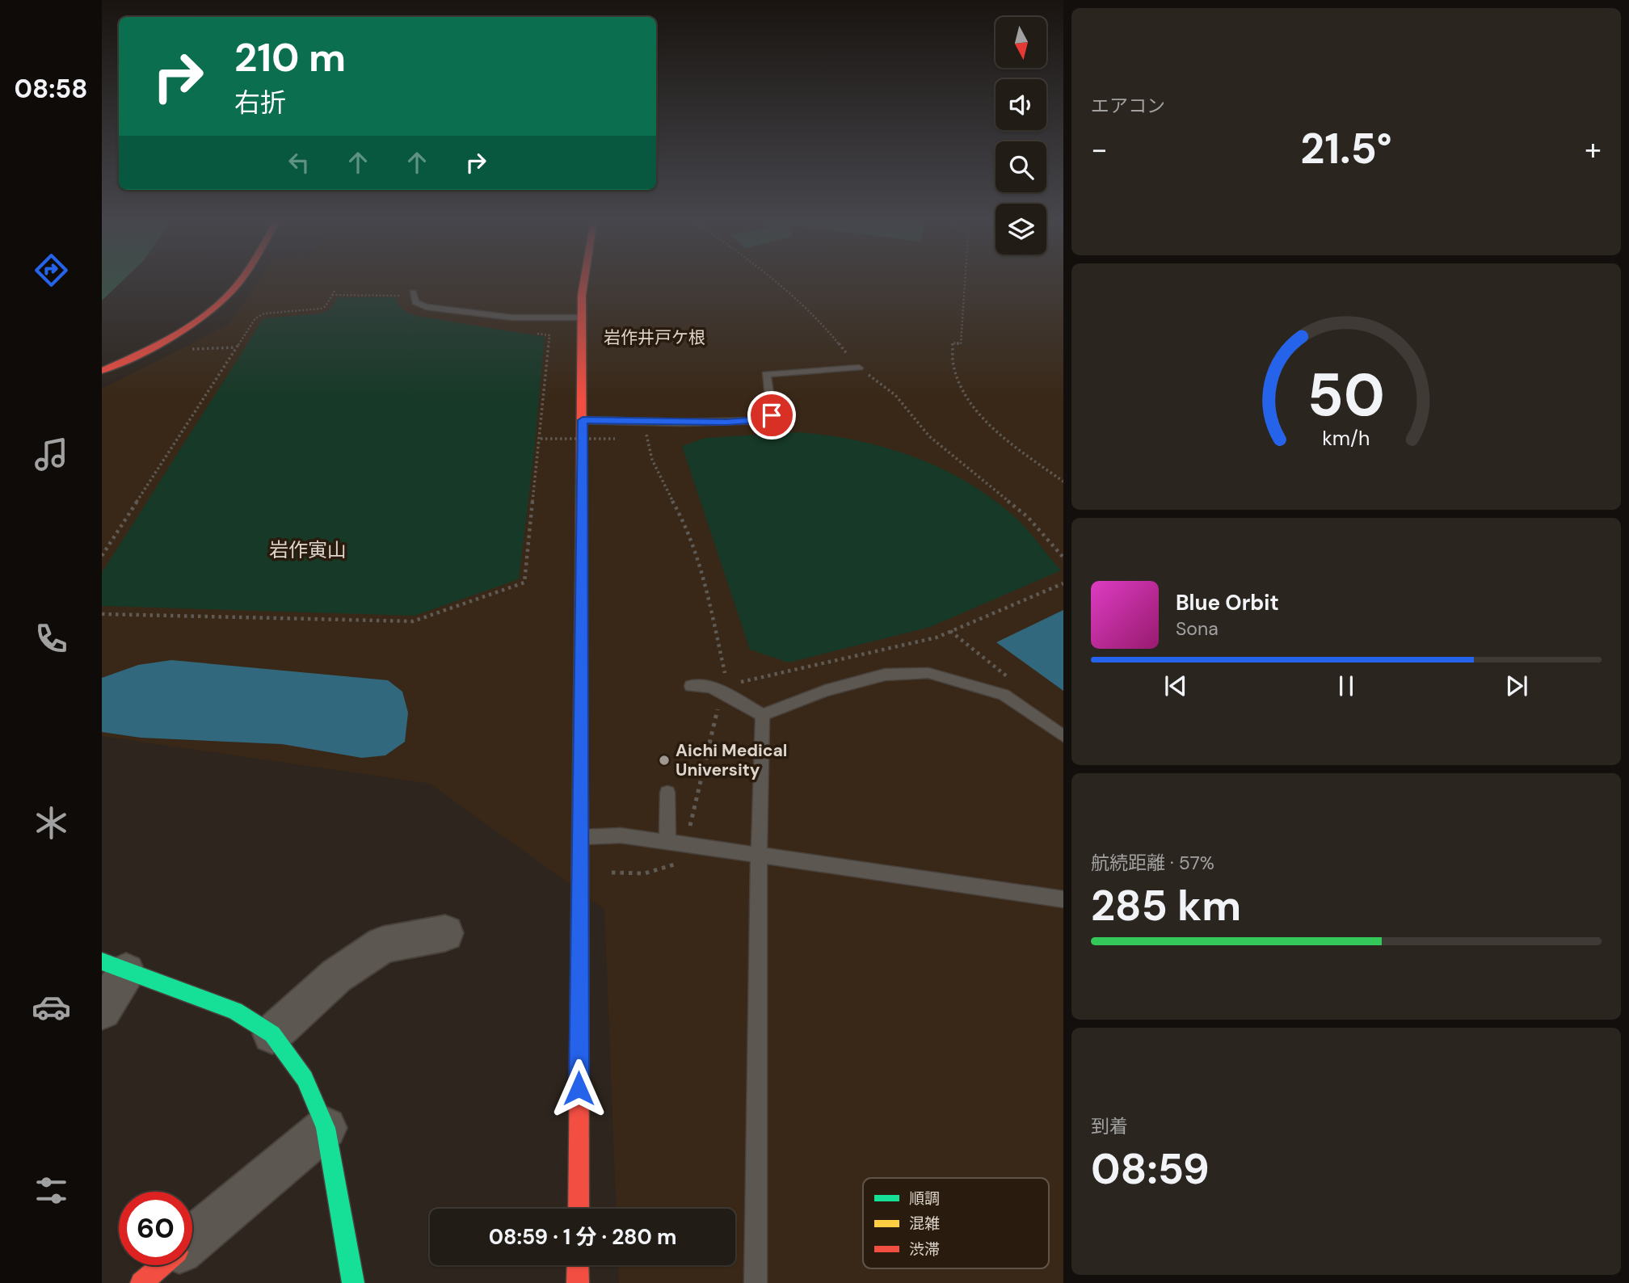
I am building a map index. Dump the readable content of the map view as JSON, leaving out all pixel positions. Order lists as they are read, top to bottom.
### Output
{
  "districts": ["岩作井戸ケ根", "岩作寅山"],
  "places": ["Aichi Medical University"],
  "legend": ["順調", "混雑", "渋滞"],
  "north": "bottom",
  "page": {
    "tabs": "08:58",
    "tile": [
      "エアコン",
      ["航続距離 · 57%", "285 km"],
      ["到着", "08:59"]
    ],
    "turn": ["210 m", "右折"],
    "heat": ["−", "21.5°", "+"],
    "song": ["Blue Orbit", "Sona"],
    "limit": "60",
    "trip": "08:59 · 1 分 · 280 m",
    "gauge": ["50", "km/h"]
  }
}
